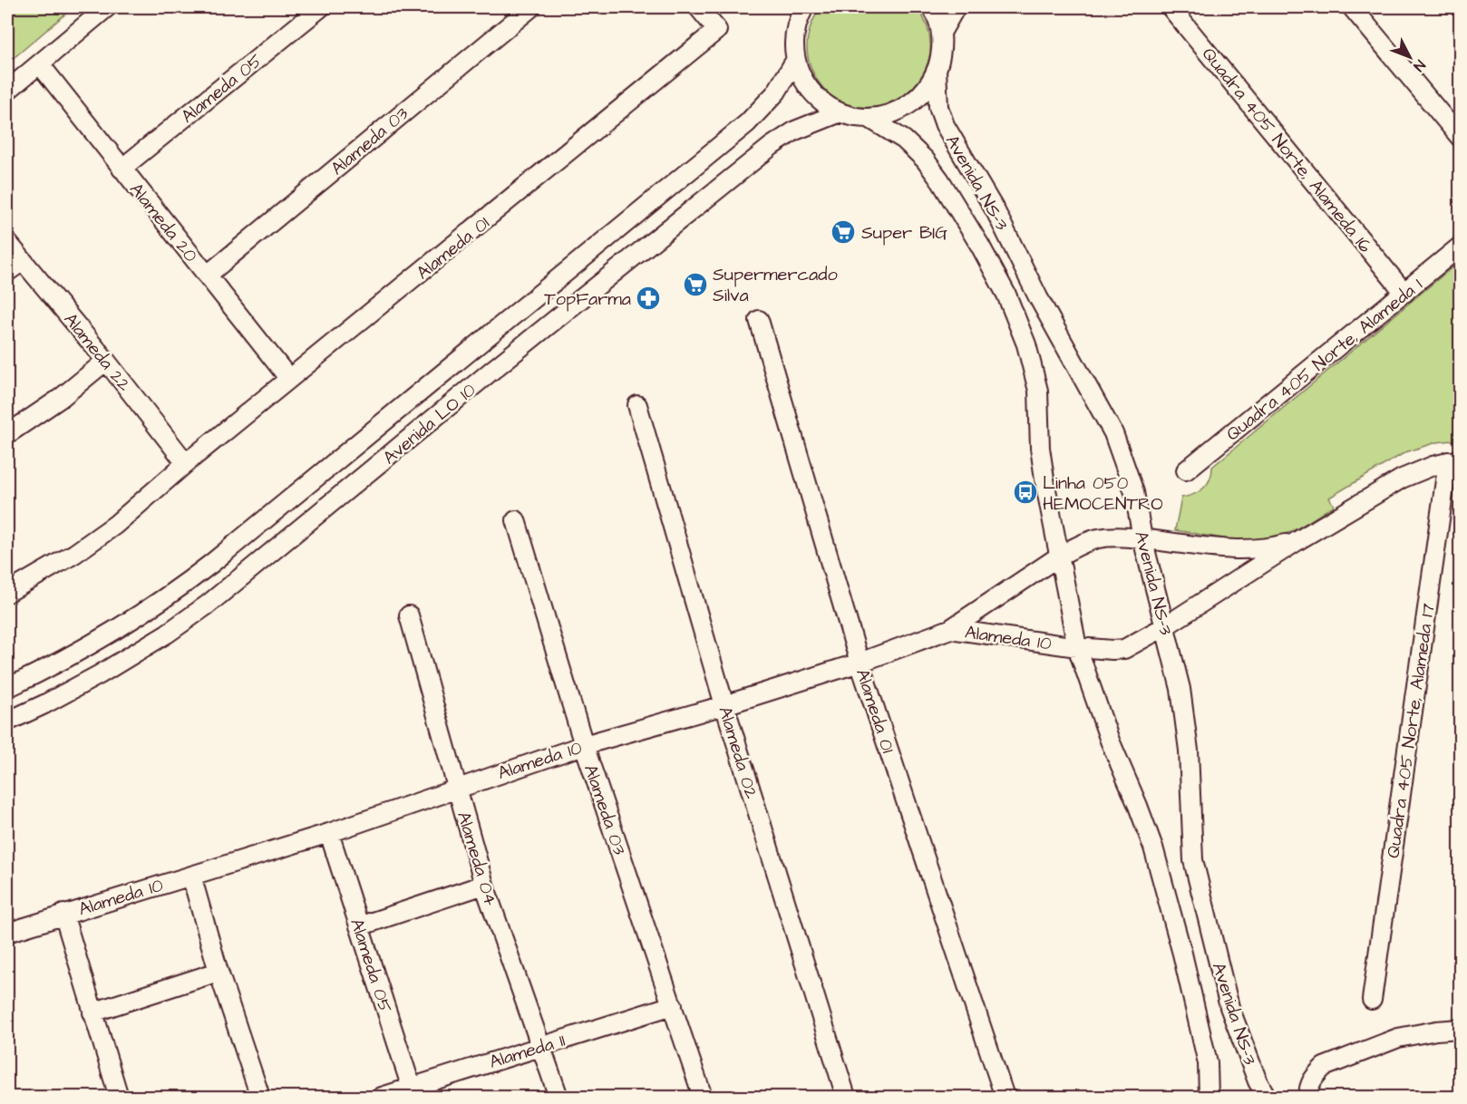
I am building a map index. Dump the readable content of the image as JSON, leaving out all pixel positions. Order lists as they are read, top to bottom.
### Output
{
  "streets": {
    "street": [
      "Alameda 05",
      "Alameda 03",
      "Quadra 405 Norte, Alameda 16",
      "Avenida NS-3",
      "Alameda 20",
      "Alameda 01",
      "Alameda 22",
      "Quadra 405 Norte, Alameda 1",
      "Avenida LO 10",
      "Alameda 10",
      "Quadra 405 Norte, Alameda 17",
      "Alameda 02",
      "Alameda 04",
      "Alameda 11"
    ]
  },
  "crossings": [
    ["Alameda 05", "Alameda 20"],
    ["Alameda 05", "Alameda 10"],
    ["Alameda 05", "Alameda 11"],
    ["Alameda 03", "Alameda 20"],
    ["Alameda 03", "Alameda 10"],
    ["Alameda 03", "Alameda 11"],
    ["Quadra 405 Norte, Alameda 16", "Quadra 405 Norte, Alameda 1"],
    ["Avenida NS-3", "Avenida LO 10"],
    ["Avenida NS-3", "Alameda 10"],
    ["Alameda 20", "Alameda 01"],
    ["Alameda 01", "Alameda 22"],
    ["Alameda 01", "Alameda 10"],
    ["Alameda 10", "Quadra 405 Norte, Alameda 17"],
    ["Alameda 10", "Alameda 02"],
    ["Alameda 10", "Alameda 04"],
    ["Alameda 04", "Alameda 11"]
  ],
  "places": {
    "supermarket": ["Super BIG", "Supermercado Silva"],
    "pharmacy": ["TopFarma"],
    "bus stop": ["Linha 050 HEMOCENTRO"]
  },
  "north": "bottom right"
}
